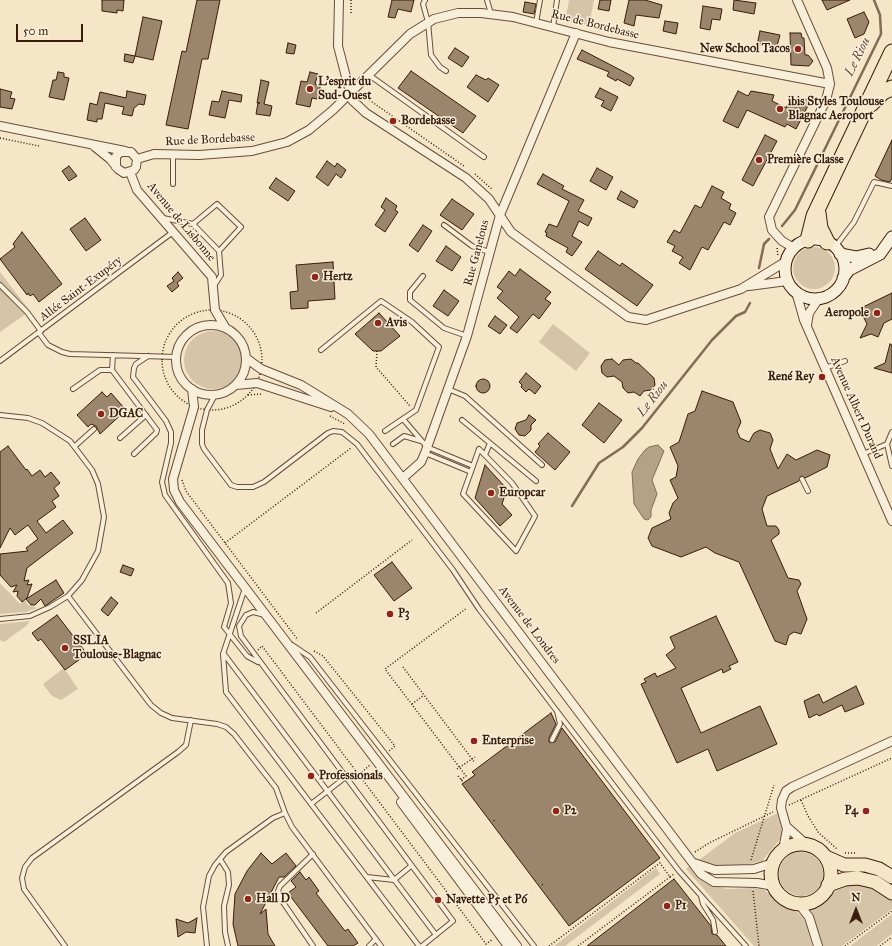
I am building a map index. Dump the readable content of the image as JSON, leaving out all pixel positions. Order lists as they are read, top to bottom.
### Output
{
  "streets": {
    "street": [
      "Rue de Bordebasse",
      "Avenue de Lisbonne",
      "Rue Ganelous",
      "Avenue Albert Durand",
      "Avenue de Londres"
    ],
    "lane": ["Allée Saint-Exupéry"]
  },
  "crossings": [
    ["Rue de Bordebasse", "Avenue de Lisbonne"],
    ["Rue de Bordebasse", "Rue Ganelous"],
    ["Avenue de Lisbonne", "Allée Saint-Exupéry"],
    ["Avenue de Lisbonne", "Avenue de Londres"],
    ["Rue Ganelous", "Avenue de Londres"]
  ],
  "water": ["Le Riou"],
  "places": [
    "New School Tacos",
    "L'esprit du Sud-Ouest",
    "ibis Styles Toulouse Blagnac Aeroport",
    "Bordebasse",
    "Première Classe",
    "Hertz",
    "Aeropole",
    "Avis",
    "René Rey",
    "DGAC",
    "Europcar",
    "P3",
    "SSLIA Toulouse-Blagnac",
    "Enterprise",
    "Professionals",
    "P2",
    "P4",
    "Hall D",
    "Navette P5 et P6",
    "P1"
  ],
  "scale_bar": "50 m",
  "north": "top"
}
